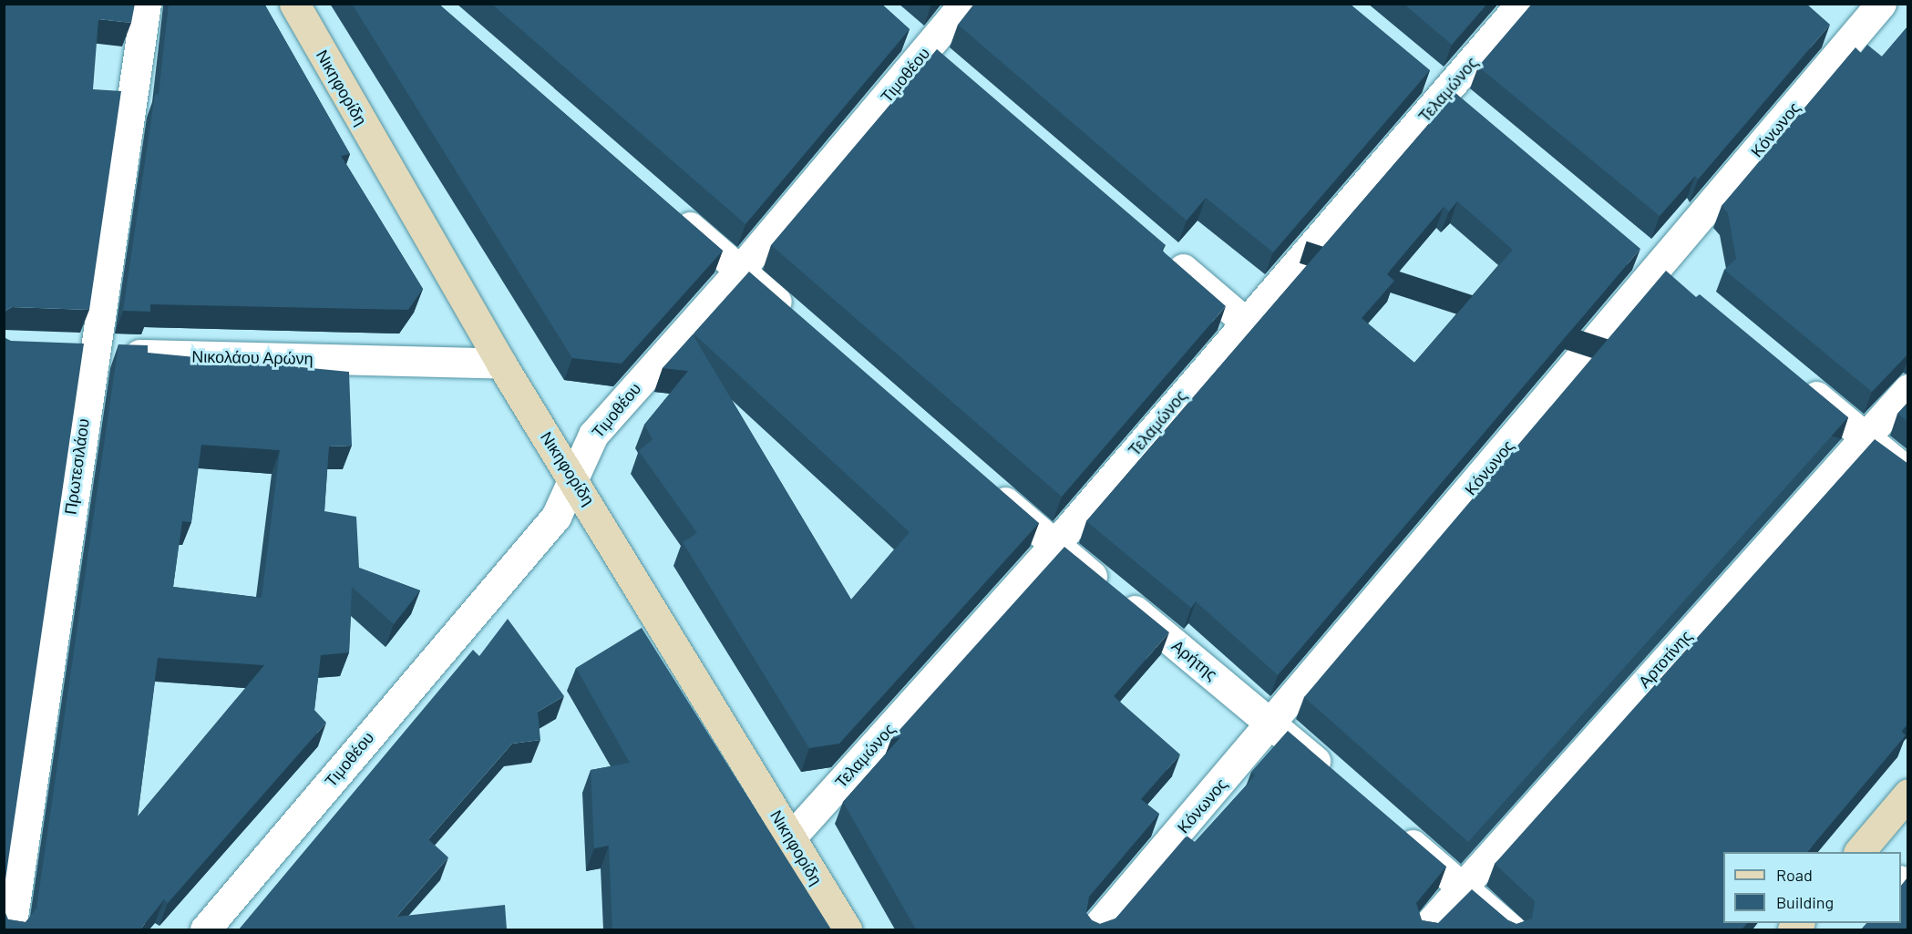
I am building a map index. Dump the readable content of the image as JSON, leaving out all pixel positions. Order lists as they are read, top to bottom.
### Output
{
  "streets": {
    "street": [
      "Τιμοθέου",
      "Νικηφορίδη",
      "Τελαμώνος",
      "Κόνωνος",
      "Νικολάου Αρώνη",
      "Πρωτεσιλάου",
      "Αρτοτίνης",
      "Αρήτης"
    ]
  },
  "crossings": [
    ["Τιμοθέου", "Νικηφορίδη"],
    ["Νικηφορίδη", "Τελαμώνος"],
    ["Νικηφορίδη", "Νικολάου Αρώνη"],
    ["Τελαμώνος", "Αρήτης"],
    ["Κόνωνος", "Αρήτης"],
    ["Νικολάου Αρώνη", "Πρωτεσιλάου"]
  ],
  "legend": ["Road", "Building"]
}
